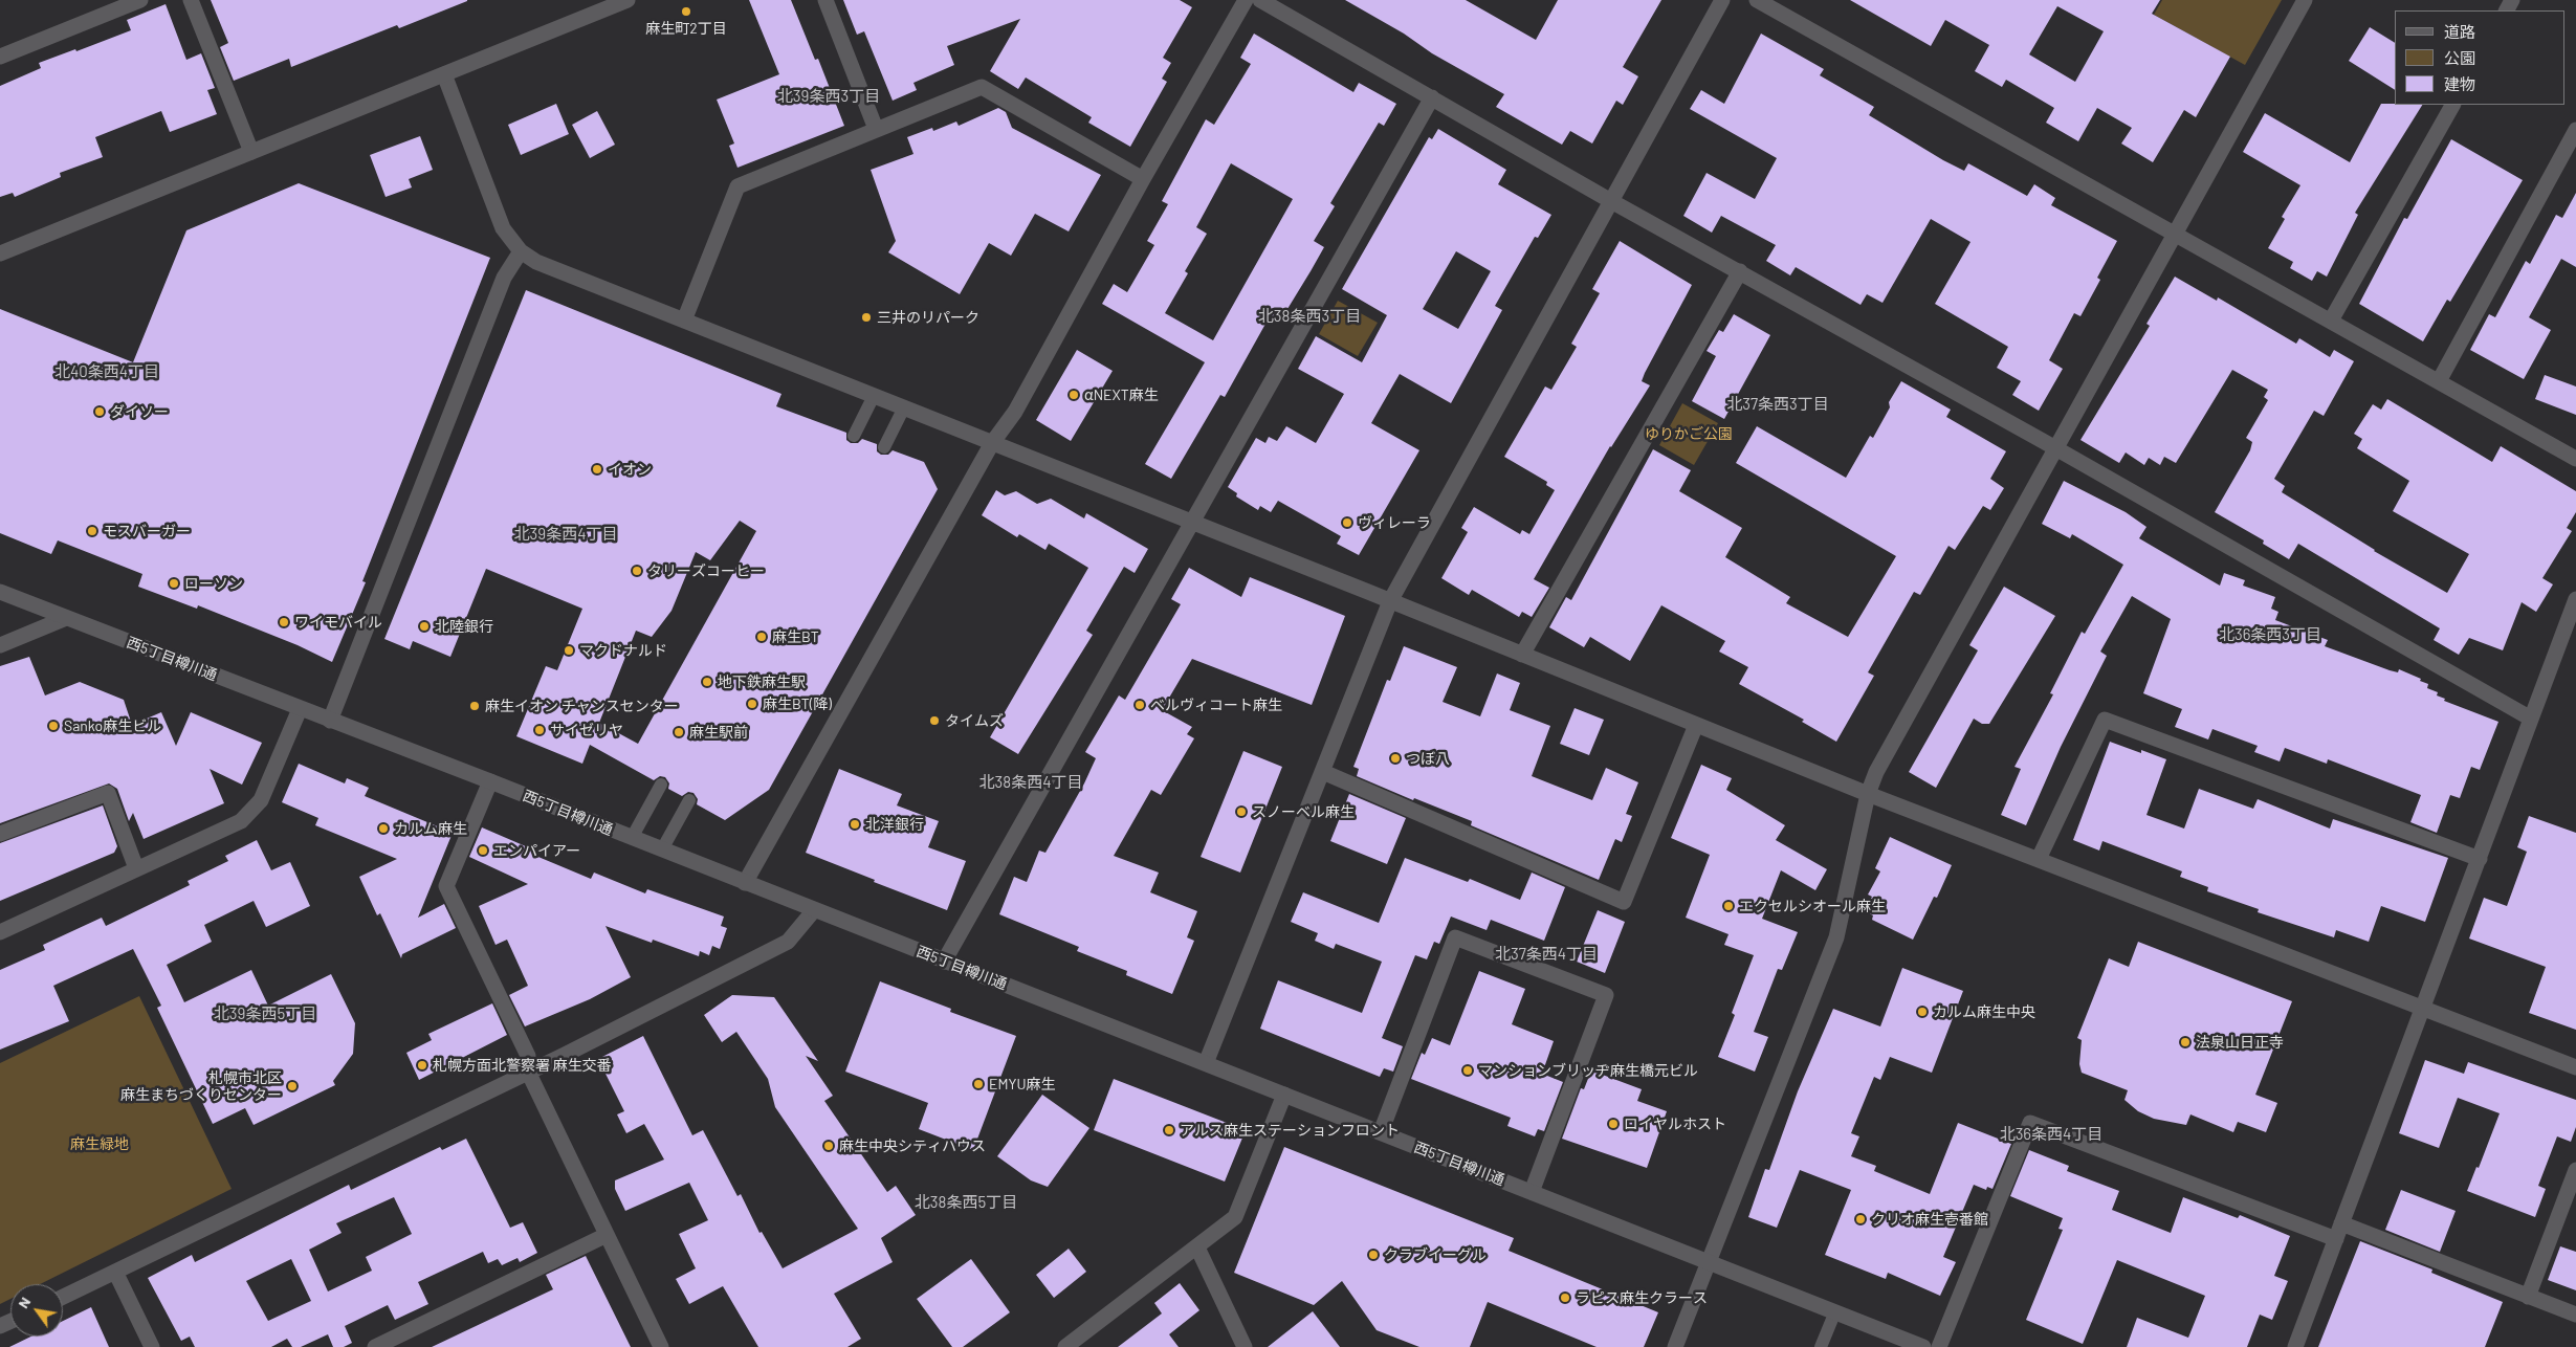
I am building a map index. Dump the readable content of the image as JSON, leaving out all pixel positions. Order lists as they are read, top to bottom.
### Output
{
  "streets": {
    "street": ["西5丁目樽川通"]
  },
  "districts": [
    "北39条西3丁目",
    "北38条西3丁目",
    "北40条西4丁目",
    "北37条西3丁目",
    "北39条西4丁目",
    "北36条西3丁目",
    "北38条西4丁目",
    "北37条西4丁目",
    "北39条西5丁目",
    "北36条西4丁目",
    "北38条西5丁目"
  ],
  "parks": ["ゆりかご公園", "麻生緑地"],
  "places": [
    "麻生町2丁目",
    "三井のリパーク",
    "αNEXT麻生",
    "ダイソー",
    "イオン",
    "ヴィレーラ",
    "モスバーガー",
    "タリーズコーヒー",
    "ローソン",
    "ワイモバイル",
    "北陸銀行",
    "麻生BT",
    "マクドナルド",
    "地下鉄麻生駅",
    "麻生BT(降)",
    "ベルヴィコート麻生",
    "麻生イオン チャンスセンター",
    "タイムズ",
    "Sanko麻生ビル",
    "サイゼリヤ",
    "麻生駅前",
    "つぼ八",
    "スノーベル麻生",
    "北洋銀行",
    "カルム麻生",
    "エンパイアー",
    "エクセルシオール麻生",
    "カルム麻生中央",
    "法泉山日正寺",
    "札幌方面北警察署 麻生交番",
    "マンションブリッヂ麻生橋元ビル",
    "EMYU麻生",
    "札幌市北区 麻生まちづくりセンター",
    "ロイヤルホスト",
    "アルス麻生ステーションフロント",
    "麻生中央シティハウス",
    "クリオ麻生壱番館",
    "クラブイーグル",
    "ラピス麻生クラース"
  ],
  "legend": ["道路", "公園", "建物"],
  "north": "top left"
}
